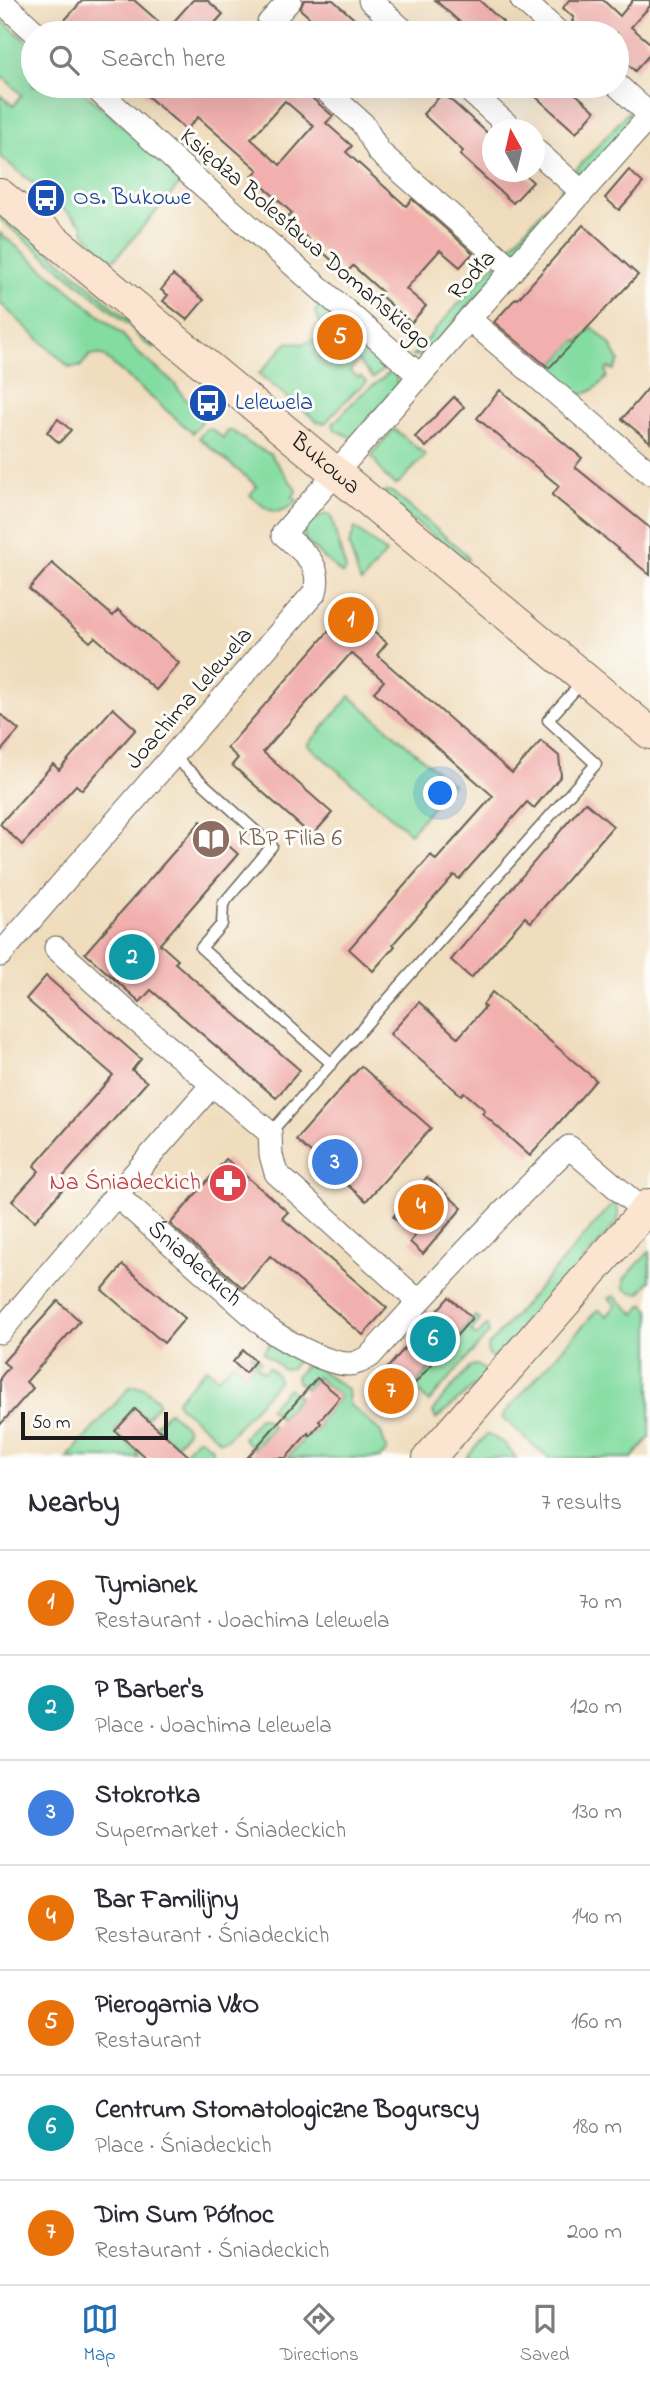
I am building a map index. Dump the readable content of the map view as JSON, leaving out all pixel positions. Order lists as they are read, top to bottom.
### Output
{
  "streets": {
    "street": [
      "Księdza Bolesława Domańskiego",
      "Rodła",
      "Bukowa",
      "Joachima Lelewela",
      "Śniadeckich"
    ]
  },
  "crossings": [
    ["Księdza Bolesława Domańskiego", "Rodła"],
    ["Rodła", "Bukowa"],
    ["Rodła", "Joachima Lelewela"],
    ["Bukowa", "Joachima Lelewela"]
  ],
  "places": {
    "bus stop": ["Os. Bukowe", "Lelewela"],
    "library": ["KBP Filia 6"],
    "pharmacy": ["Na Śniadeckich"]
  },
  "scale_bar": "50 m",
  "north": "top",
  "page": {
    "search": "Search here",
    "pins": [
      "5",
      "1",
      "2",
      "3",
      "4",
      "6",
      "7"
    ],
    "scale": "50 m",
    "heading": ["Nearby", "7 results"],
    "list": [
      {
        "mark": "1",
        "name": "Tymianek",
        "note": "Restaurant · Joachima Lelewela",
        "value": "70 m"
      },
      {
        "mark": "2",
        "name": "P Barber's",
        "note": "Place · Joachima Lelewela",
        "value": "120 m"
      },
      {
        "mark": "3",
        "name": "Stokrotka",
        "note": "Supermarket · Śniadeckich",
        "value": "130 m"
      },
      {
        "mark": "4",
        "name": "Bar Familijny",
        "note": "Restaurant · Śniadeckich",
        "value": "140 m"
      },
      {
        "mark": "5",
        "name": "Pierogarnia V&O",
        "note": "Restaurant",
        "value": "160 m"
      },
      {
        "mark": "6",
        "name": "Centrum Stomatologiczne Bogurscy",
        "note": "Place · Śniadeckich",
        "value": "180 m"
      },
      {
        "mark": "7",
        "name": "Dim Sum Północ",
        "note": "Restaurant · Śniadeckich",
        "value": "200 m"
      }
    ],
    "nav": ["Map", "Directions", "Saved"]
  }
}
